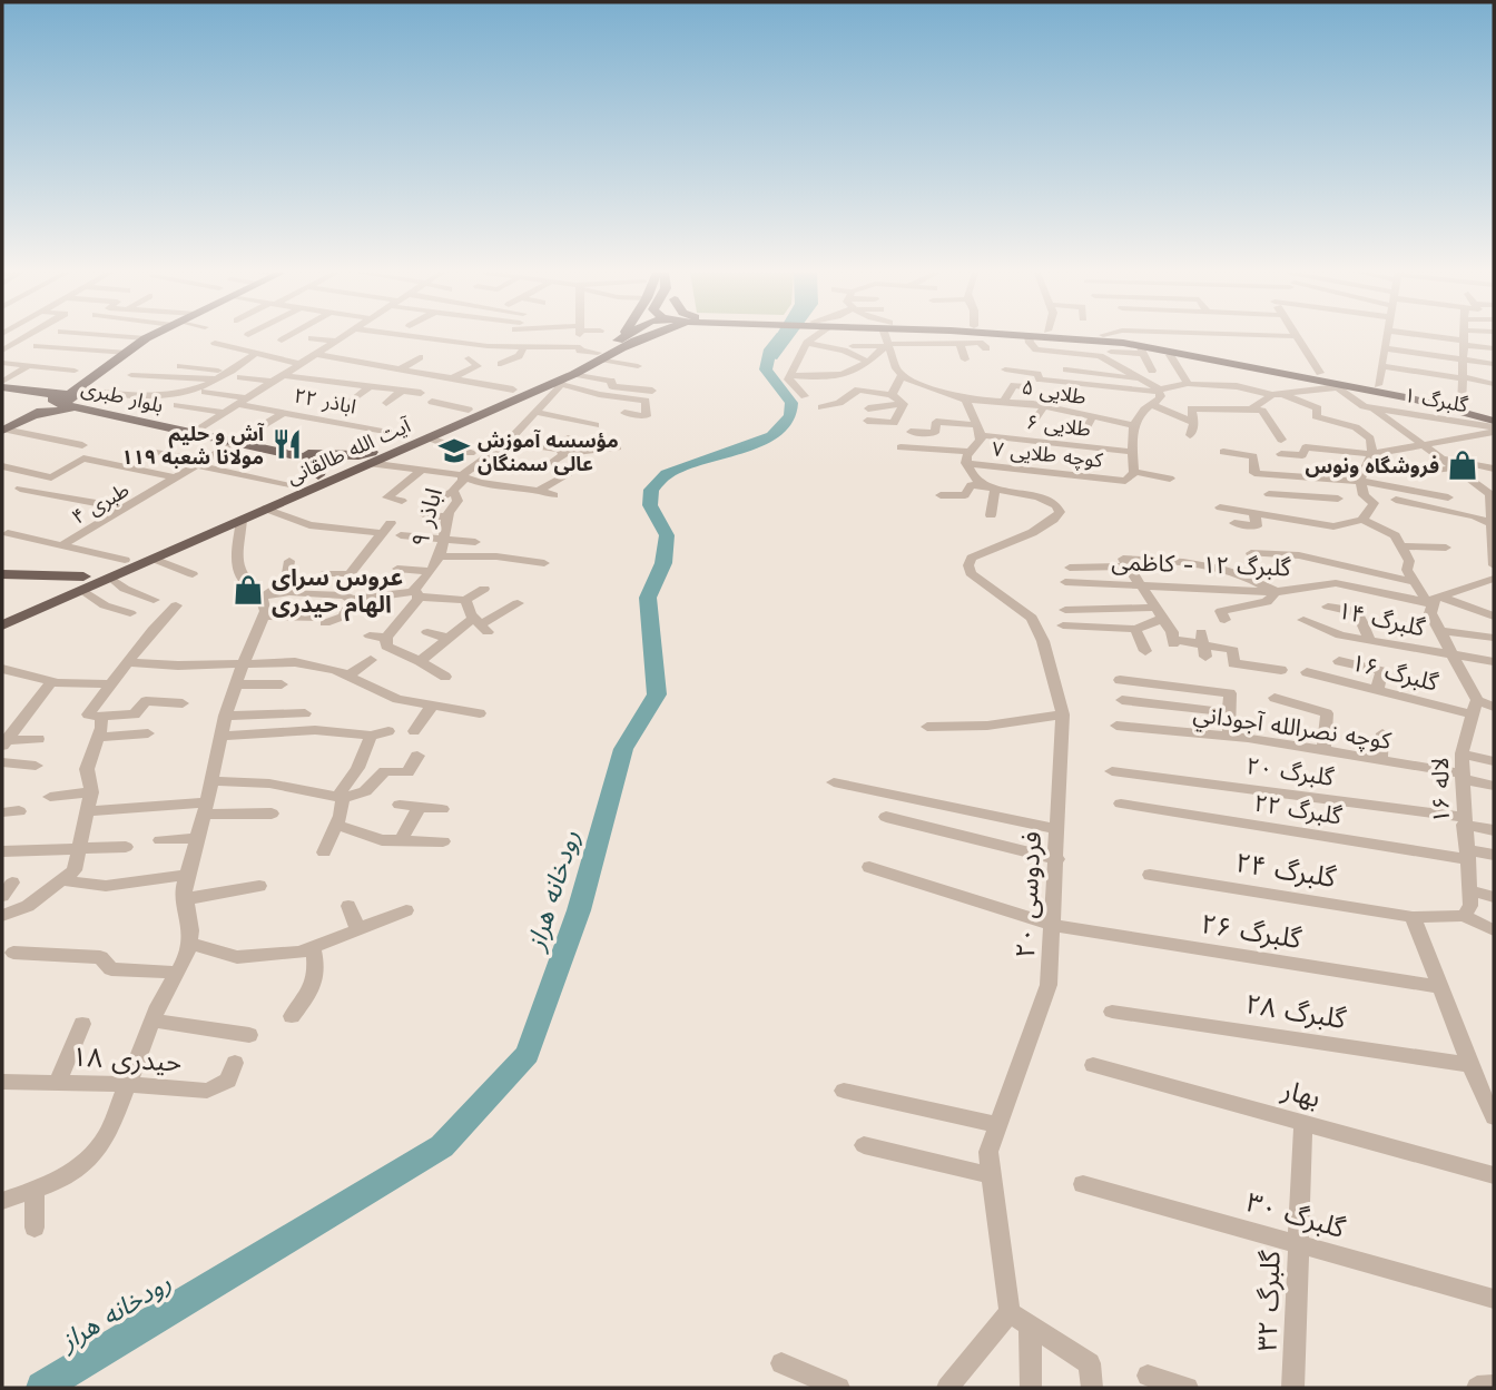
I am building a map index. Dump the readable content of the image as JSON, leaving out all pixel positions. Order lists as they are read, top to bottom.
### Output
{
  "streets": {
    "main road": ["بلوار طبری", "آیت الله طالقانی"],
    "street": [
      "طلایی ۵",
      "گلبرگ ۱",
      "اباذر ۲۲",
      "طلایی ۶",
      "کوچه طلایی ۷",
      "طبری ۴",
      "اباذر ۹",
      "گلبرگ ۱۲ - کاظمی",
      "گلبرگ ۱۴",
      "گلبرگ ۱۶",
      "كوچه نصرالله آجوداني",
      "گلبرگ ۲۰",
      "لاله ۱۶",
      "گلبرگ ۲۲",
      "گلبرگ ۲۴",
      "فردوسی ۲۰",
      "گلبرگ ۲۶",
      "گلبرگ ۲۸",
      "حیدری ۱۸",
      "بهار",
      "گلبرگ ۳۰",
      "گلبرگ ۳۲"
    ]
  },
  "crossings": [
    ["بلوار طبری", "آیت الله طالقانی"],
    ["بلوار طبری", "طبری ۴"],
    ["اباذر ۲۲", "آیت الله طالقانی"],
    ["آیت الله طالقانی", "اباذر ۹"],
    ["گلبرگ ۱۶", "لاله ۱۶"],
    ["كوچه نصرالله آجوداني", "لاله ۱۶"],
    ["گلبرگ ۲۰", "لاله ۱۶"],
    ["لاله ۱۶", "گلبرگ ۲۲"],
    ["فردوسی ۲۰", "گلبرگ ۲۶"],
    ["بهار", "گلبرگ ۳۲"],
    ["گلبرگ ۳۰", "گلبرگ ۳۲"]
  ],
  "water": ["رودخانه هراز"],
  "places": {
    "restaurant": ["آش و حلیم مولانا شعبه ۱۱۹"],
    "school or university": ["مؤسسه آموزش عالی سمنگان"],
    "shop": ["فروشگاه ونوس", "عروس سرای الهام حیدری"]
  }
}
